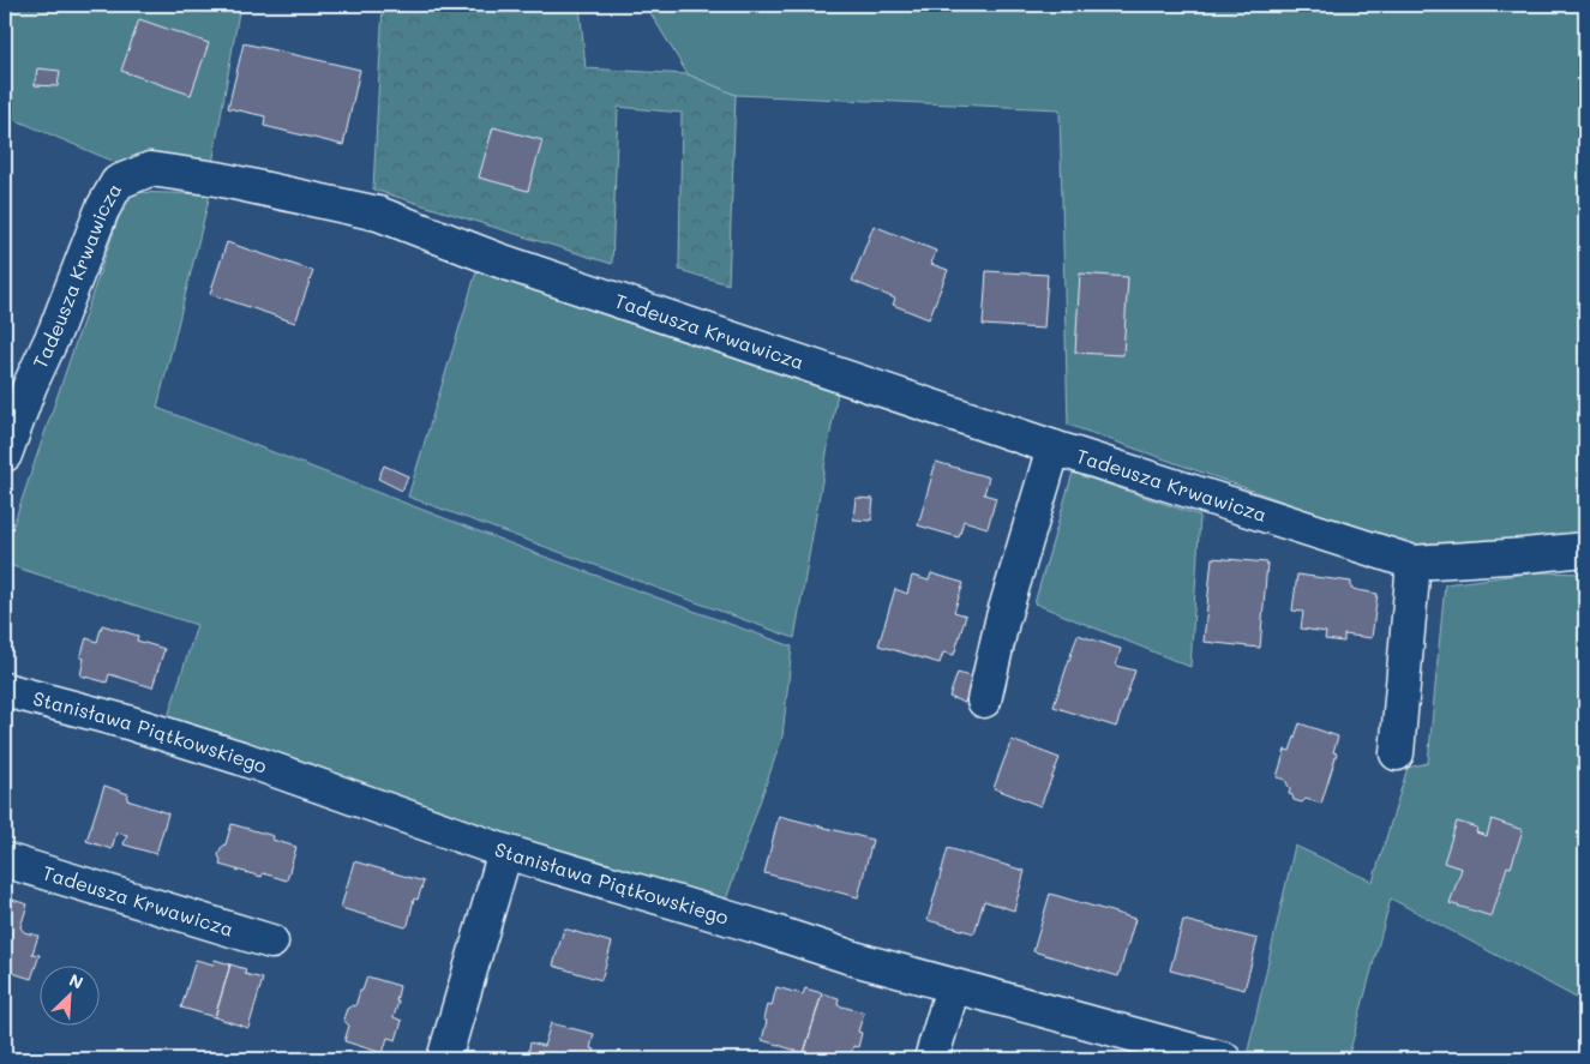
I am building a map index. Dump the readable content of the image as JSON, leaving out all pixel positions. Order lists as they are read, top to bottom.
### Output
{
  "streets": {
    "street": ["Tadeusza Krwawicza", "Stanisława Piątkowskiego"]
  },
  "north": "top right"
}
